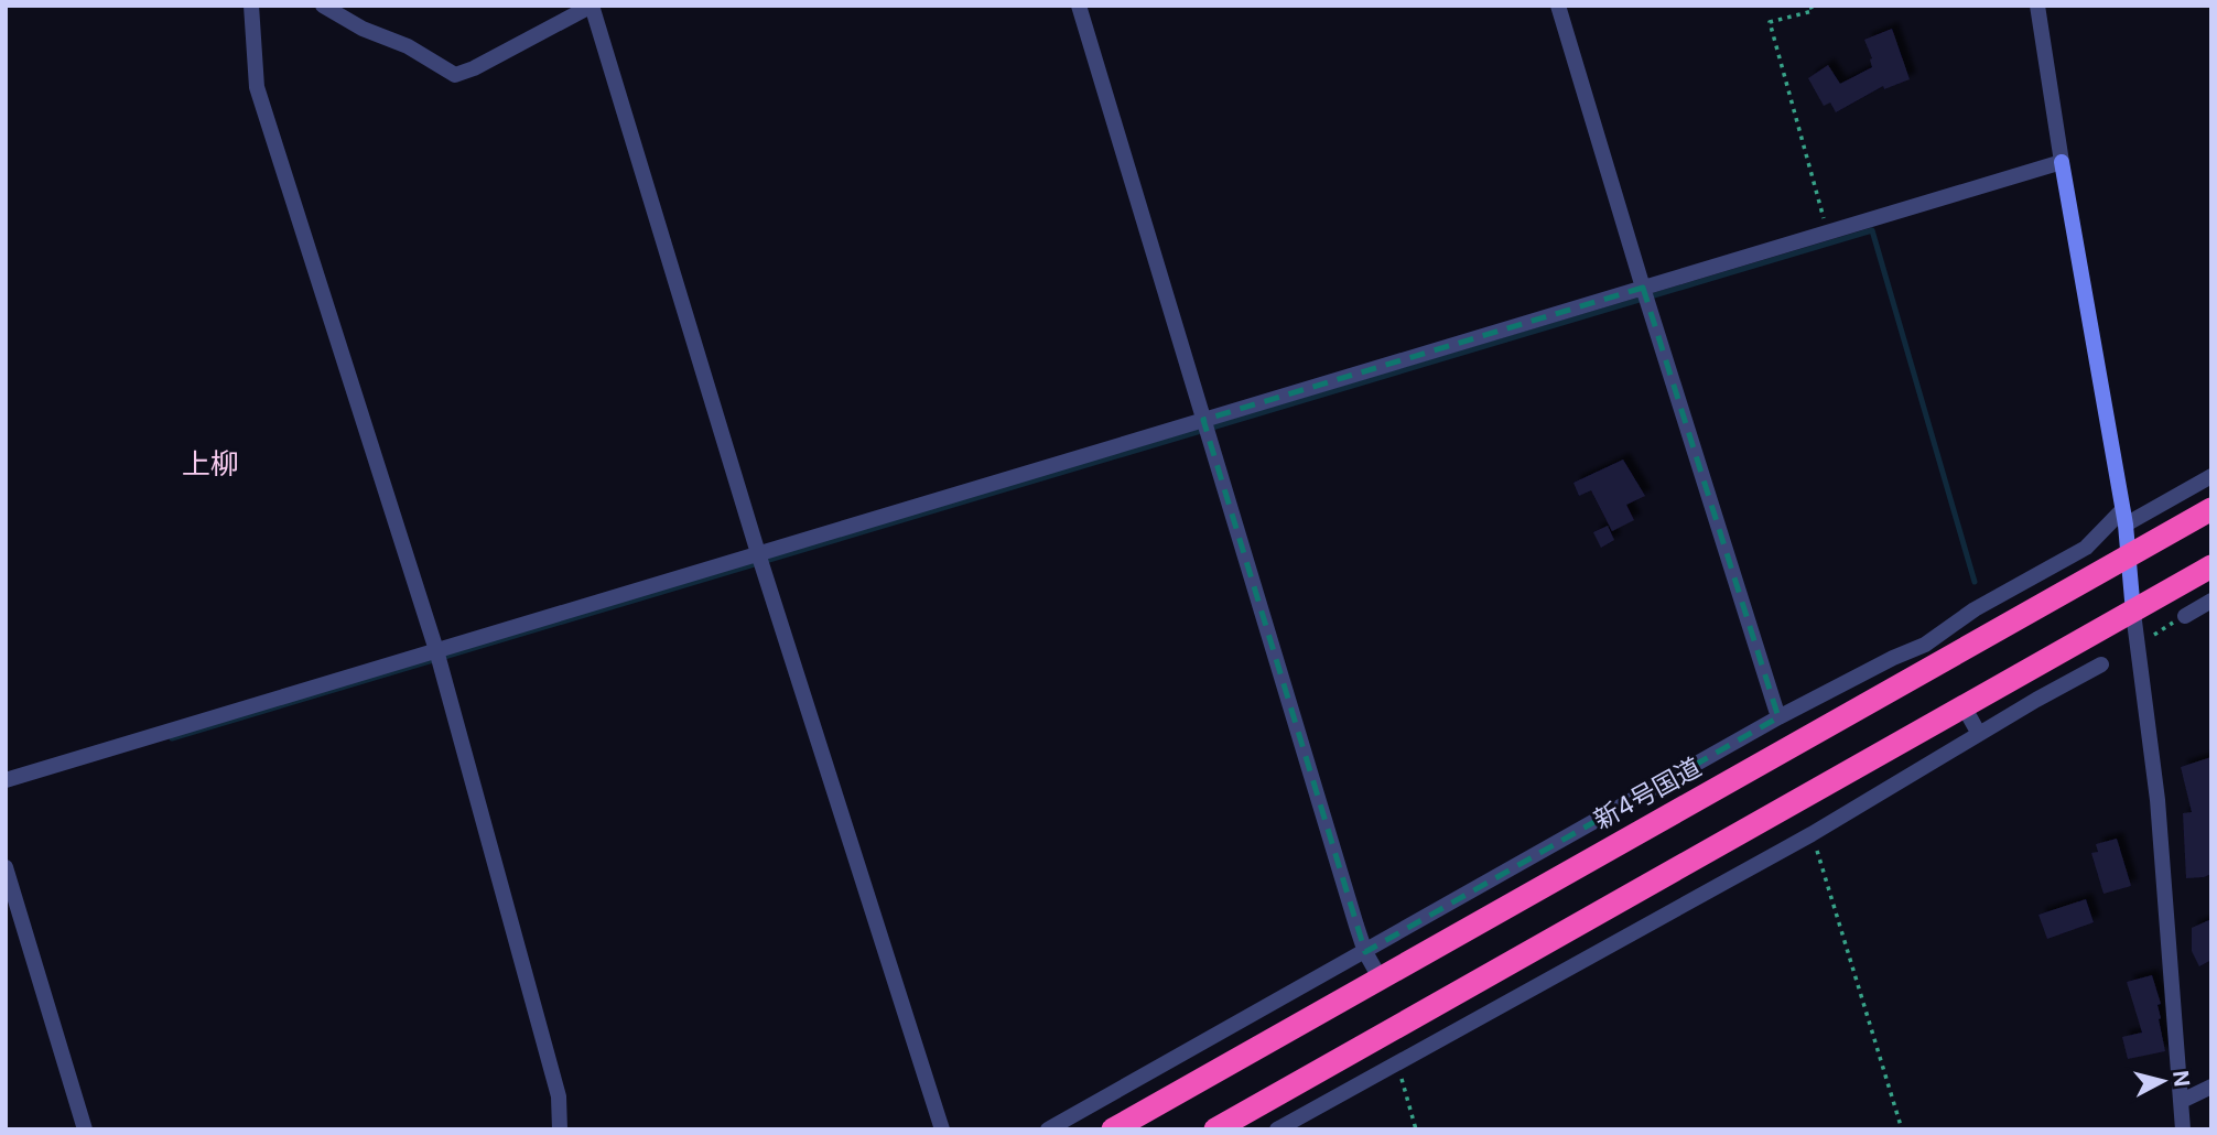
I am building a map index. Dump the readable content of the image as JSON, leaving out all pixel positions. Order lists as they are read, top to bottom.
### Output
{
  "streets": {
    "highway": ["新4号国道"]
  },
  "districts": ["上柳"],
  "north": "right"
}
